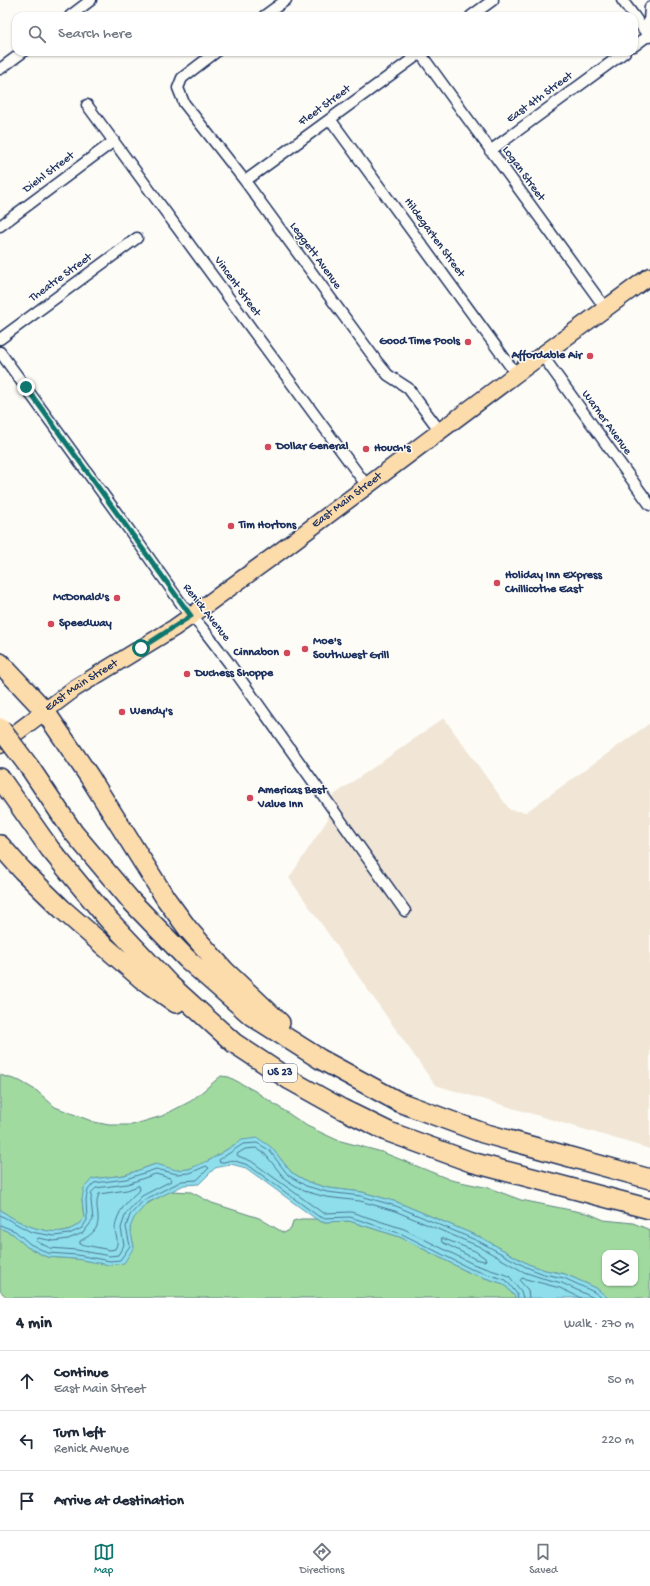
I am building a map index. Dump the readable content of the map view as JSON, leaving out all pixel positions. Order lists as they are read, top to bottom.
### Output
{
  "streets": {
    "highway": ["US 23"],
    "main road": ["East Main Street"],
    "street": [
      "East 4th Street",
      "Fleet Street",
      "Diehl Street",
      "Logan Street",
      "Hildegarten Street",
      "Leggett Avenue",
      "Theatre Street",
      "Vincent Street",
      "Warner Avenue",
      "Renick Avenue"
    ]
  },
  "crossings": [
    ["East 4th Street", "Logan Street"],
    ["Fleet Street", "Hildegarten Street"],
    ["Fleet Street", "Leggett Avenue"],
    ["Diehl Street", "Vincent Street"],
    ["Logan Street", "East Main Street"],
    ["Hildegarten Street", "East Main Street"],
    ["Leggett Avenue", "East Main Street"],
    ["Vincent Street", "East Main Street"],
    ["Warner Avenue", "East Main Street"],
    ["East Main Street", "Renick Avenue"]
  ],
  "places": [
    "Good Time Pools",
    "Affordable Air",
    "Dollar General",
    "Houch's",
    "Tim Hortons",
    "Holiday Inn Express Chillicothe East",
    "McDonald's",
    "Speedway",
    "Moe's Southwest Grill",
    "Cinnabon",
    "Duchess Shoppe",
    "Wendy's",
    "Americas Best Value Inn"
  ],
  "page": {
    "search": "Search here",
    "heading": ["4 min", "Walk · 270 m"],
    "list": [
      ["Continue", "East Main Street", "50 m"],
      ["Turn left", "Renick Avenue", "220 m"],
      "Arrive at destination"
    ],
    "nav": ["Map", "Directions", "Saved"]
  }
}
